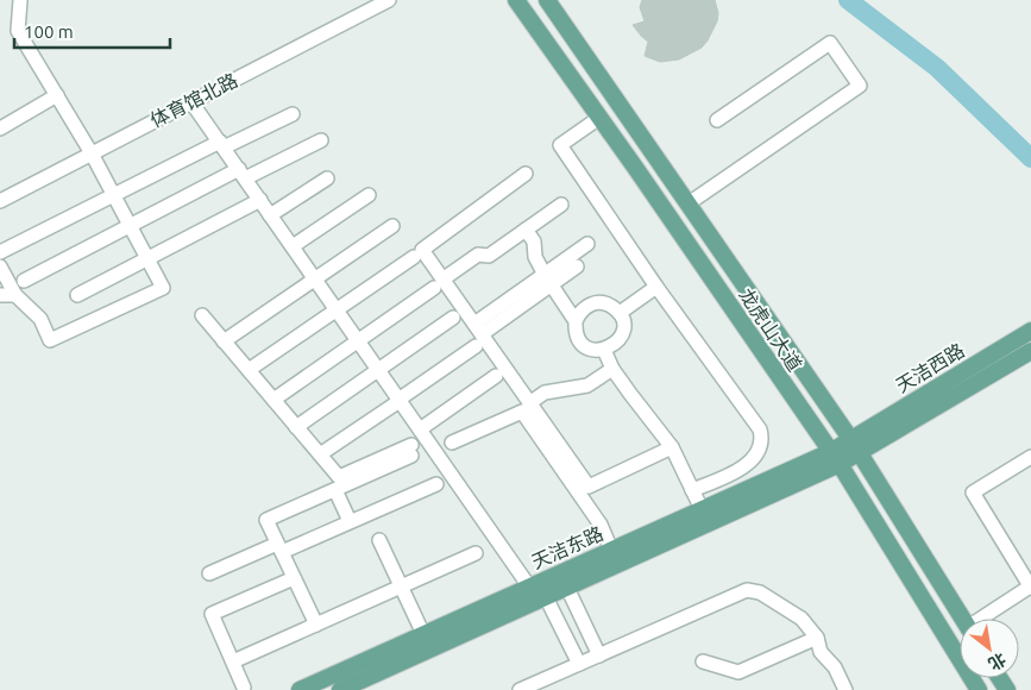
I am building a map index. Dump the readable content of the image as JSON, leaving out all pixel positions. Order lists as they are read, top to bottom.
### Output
{
  "streets": {
    "main road": ["龙虎山大道", "天洁西路", "天洁东路"],
    "street": ["体育馆北路"]
  },
  "crossings": [
    ["龙虎山大道", "天洁西路"],
    ["龙虎山大道", "天洁东路"],
    ["天洁西路", "天洁东路"]
  ],
  "scale_bar": "100 m",
  "north": "bottom right"
}
